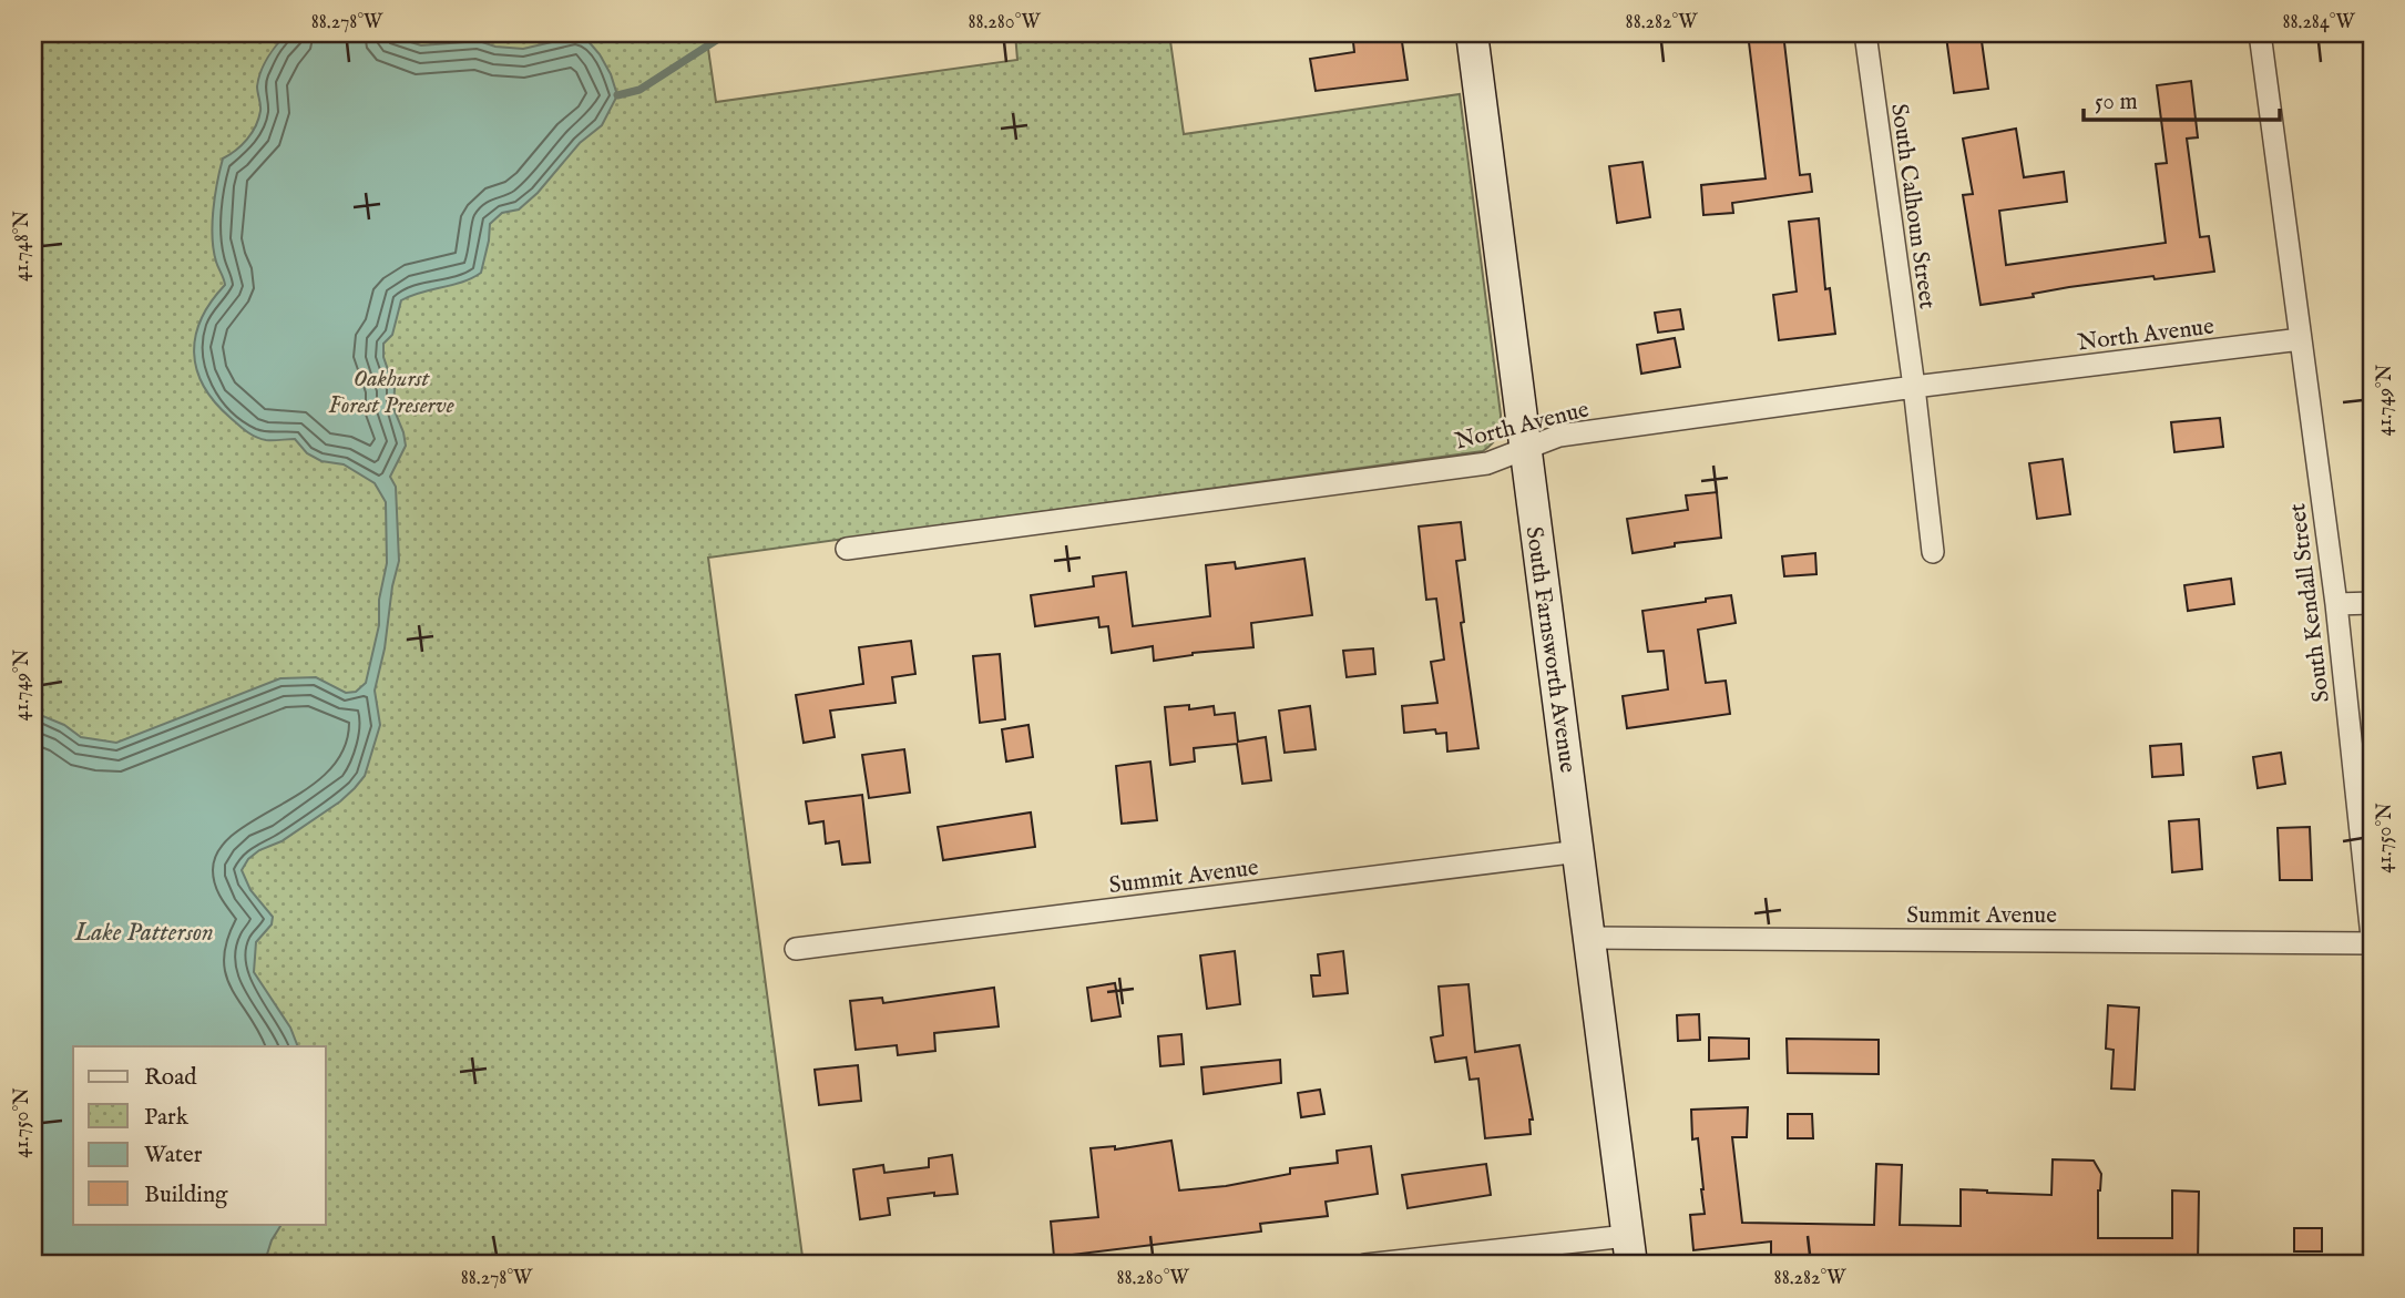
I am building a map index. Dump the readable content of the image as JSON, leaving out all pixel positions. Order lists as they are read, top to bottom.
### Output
{
  "streets": {
    "street": [
      "South Calhoun Street",
      "North Avenue",
      "South Kendall Street",
      "South Farnsworth Avenue",
      "Summit Avenue"
    ]
  },
  "crossings": [
    ["South Calhoun Street", "North Avenue"],
    ["North Avenue", "South Kendall Street"],
    ["North Avenue", "South Farnsworth Avenue"],
    ["South Farnsworth Avenue", "Summit Avenue"]
  ],
  "water": ["Lake Patterson"],
  "parks": ["Oakhurst Forest Preserve"],
  "legend": [
    "Road",
    "Park",
    "Water",
    "Building"
  ],
  "scale_bar": "50 m",
  "coordinates": [
    "88.278°W",
    "88.280°W",
    "88.282°W",
    "88.284°W",
    "41.748°N",
    "41.749°N",
    "41.750°N"
  ]
}
